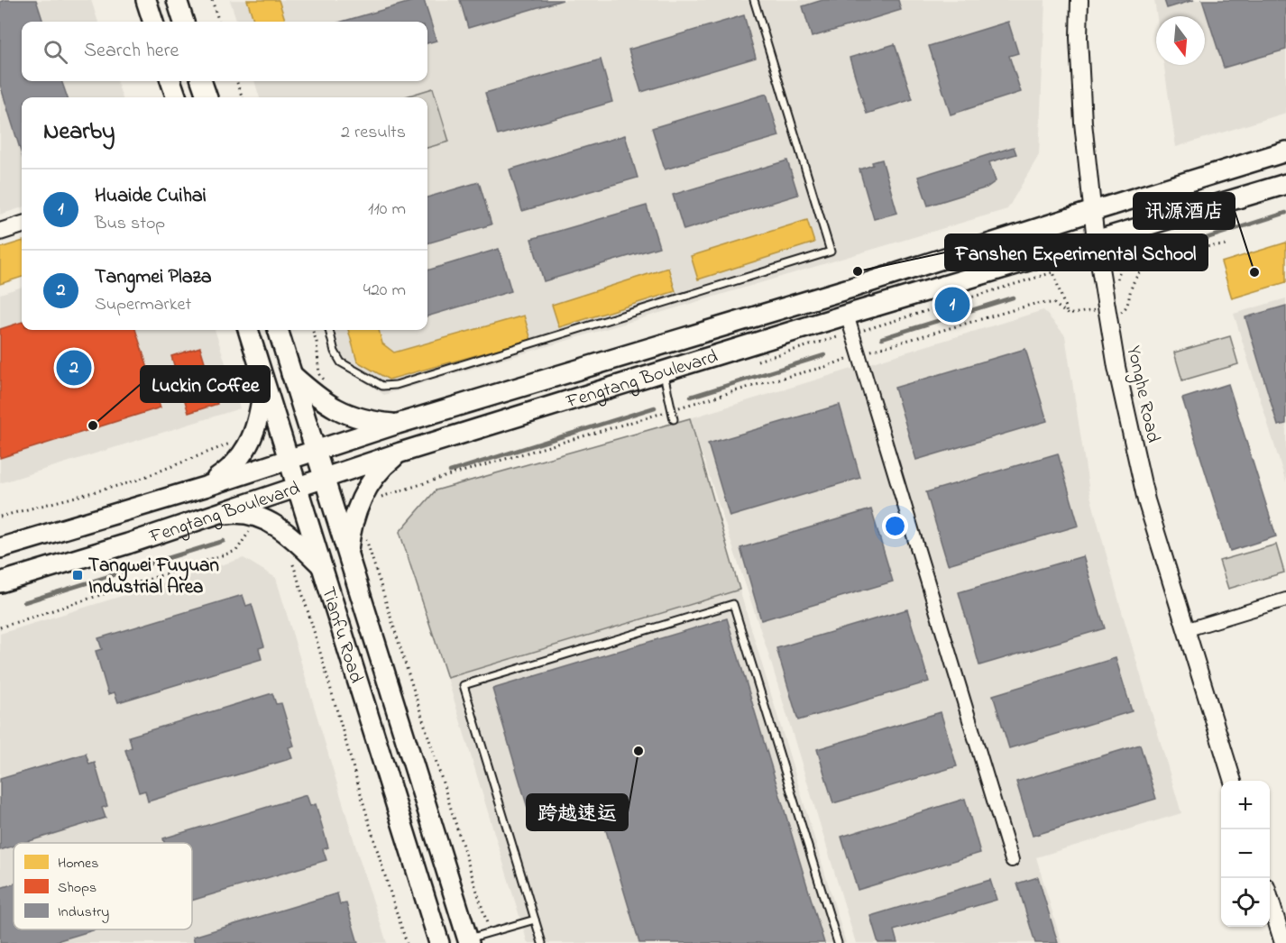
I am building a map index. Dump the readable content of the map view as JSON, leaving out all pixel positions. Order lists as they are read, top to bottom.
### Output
{
  "streets": {
    "main road": ["Fengtang Boulevard", "Tianfu Road"],
    "street": ["Yonghe Road"]
  },
  "crossings": [
    ["Fengtang Boulevard", "Yonghe Road"],
    ["Fengtang Boulevard", "Tianfu Road"]
  ],
  "places": {
    "other": [
      "Fanshen Experimental School",
      "讯源酒店",
      "Luckin Coffee",
      "跨越速运"
    ],
    "transit": ["Tangwei Fuyuan Industrial Area"]
  },
  "legend": ["Homes", "Shops", "Industry"],
  "north": "bottom",
  "page": {
    "search": "Search here",
    "heading": ["Nearby", "2 results"],
    "list": [
      {
        "mark": "1",
        "name": "Huaide Cuihai",
        "note": "Bus stop",
        "value": "110 m"
      },
      {
        "mark": "2",
        "name": "Tangmei Plaza",
        "note": "Supermarket",
        "value": "420 m"
      }
    ],
    "pins": ["1", "2"],
    "map_buttons": ["+", "−"]
  }
}
